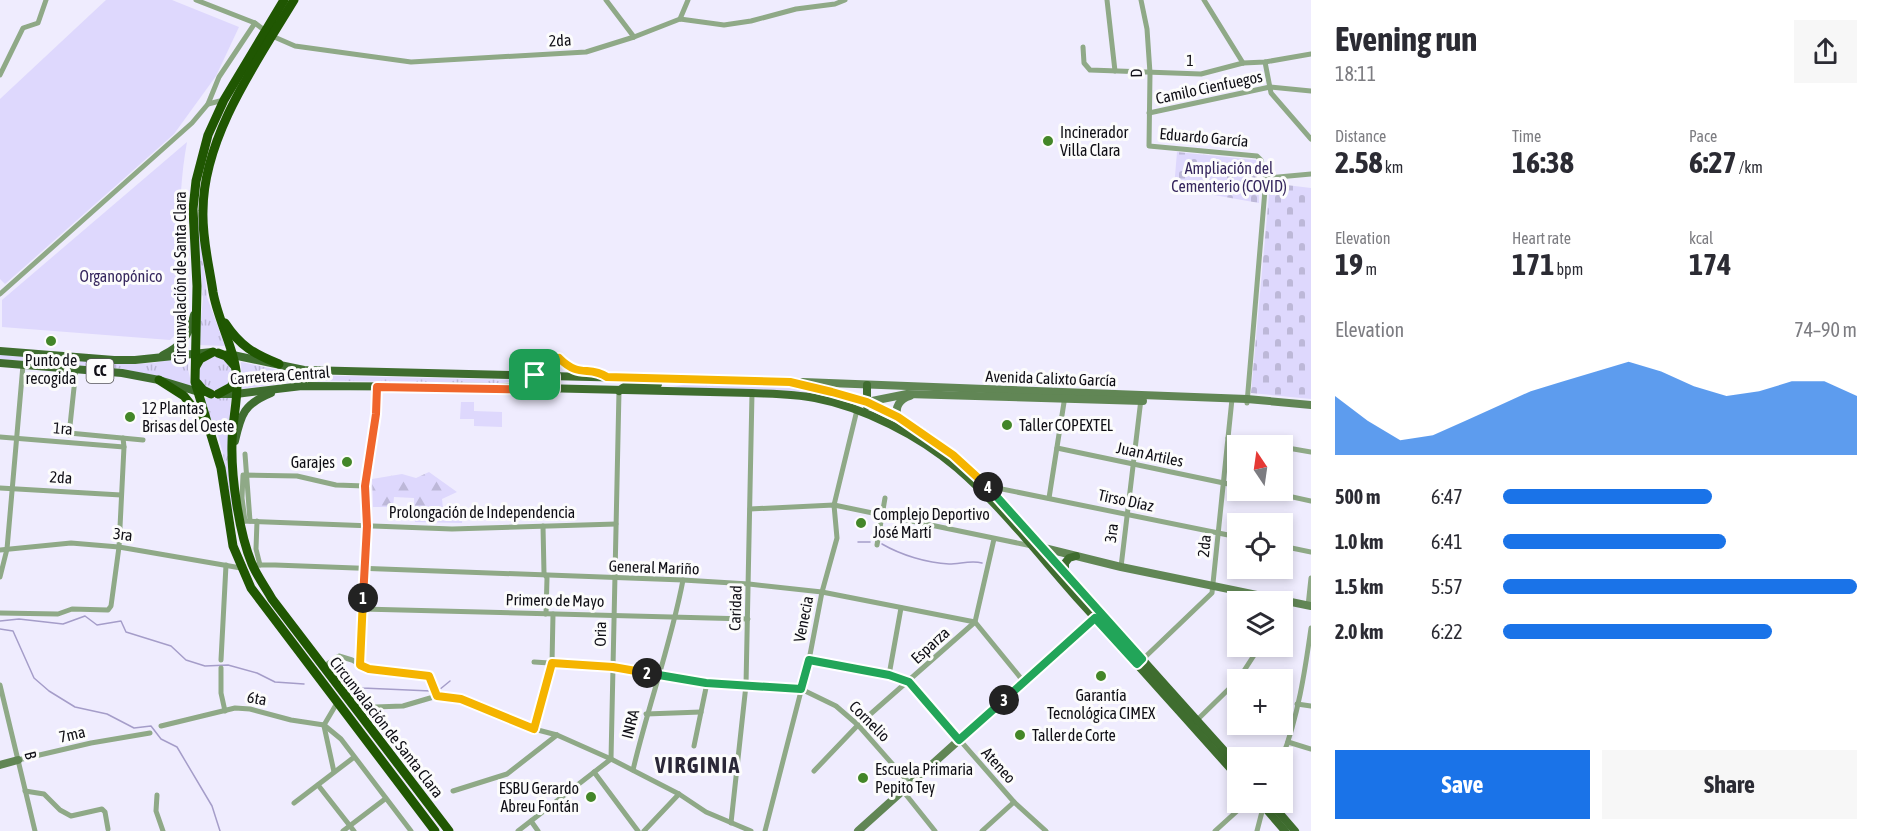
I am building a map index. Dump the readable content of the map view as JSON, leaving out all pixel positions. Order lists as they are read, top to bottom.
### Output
{
  "streets": {
    "highway": ["Circunvalación de Santa Clara"],
    "main road": [
      "CC",
      "Carretera Central",
      "Avenida Calixto García",
      "7ma"
    ],
    "street": [
      "2da",
      "1",
      "D",
      "Camilo Cienfuegos",
      "Eduardo García",
      "1ra",
      "Juan Artiles",
      "Tirso Díaz",
      "Prolongación de Independencia",
      "3ra",
      "General Mariño",
      "Primero de Mayo",
      "Caridad",
      "Venecia",
      "Oria",
      "Esparza",
      "6ta",
      "Cornelio",
      "INRA",
      "B",
      "Ateneo"
    ]
  },
  "crossings": [
    ["2da", "Circunvalación de Santa Clara"],
    ["2da", "Avenida Calixto García"],
    ["2da", "Juan Artiles"],
    ["2da", "Tirso Díaz"],
    ["1", "D"],
    ["D", "Camilo Cienfuegos"],
    ["D", "Eduardo García"],
    ["Circunvalación de Santa Clara", "Carretera Central"],
    ["Circunvalación de Santa Clara", "Prolongación de Independencia"],
    ["Circunvalación de Santa Clara", "3ra"],
    ["Circunvalación de Santa Clara", "General Mariño"],
    ["Carretera Central", "Avenida Calixto García"],
    ["Carretera Central", "Tirso Díaz"],
    ["Carretera Central", "Caridad"],
    ["Carretera Central", "Venecia"],
    ["Carretera Central", "Oria"],
    ["Avenida Calixto García", "3ra"],
    ["Juan Artiles", "3ra"],
    ["Tirso Díaz", "3ra"],
    ["Prolongación de Independencia", "Oria"],
    ["General Mariño", "Caridad"],
    ["General Mariño", "Venecia"],
    ["General Mariño", "Oria"],
    ["General Mariño", "Esparza"],
    ["General Mariño", "INRA"],
    ["Primero de Mayo", "Caridad"],
    ["Primero de Mayo", "Oria"],
    ["Primero de Mayo", "INRA"],
    ["Venecia", "Cornelio"],
    ["Venecia", "Ateneo"],
    ["Esparza", "Cornelio"],
    ["Esparza", "Ateneo"],
    ["7ma", "B"]
  ],
  "districts": ["VIRGINIA"],
  "parks": ["Ampliación del Cementerio (COVID)", "Organopónico"],
  "places": [
    "Incinerador Villa Clara",
    "Punto de recogida",
    "12 Plantas Brisas del Oeste",
    "Taller COPEXTEL",
    "Garajes",
    "Complejo Deportivo José Martí",
    "Garantía Tecnológica CIMEX",
    "Taller de Corte",
    "Escuela Primaria Pepito Tey",
    "ESBU Gerardo Abreu Fontán"
  ],
  "north": "top",
  "page": {
    "heading": ["Evening run", "18:11"],
    "stats": [
      ["Distance", "2.58 km"],
      ["Time", "16:38"],
      ["Pace", "6:27 /km"],
      ["Elevation", "19 m"],
      ["Heart rate", "171 bpm"],
      ["kcal", "174"]
    ],
    "chart": ["Elevation", "74–90 m"],
    "map_buttons": ["+", "−"],
    "pins": [
      "4",
      "1",
      "2",
      "3"
    ],
    "list": [
      {
        "name": "500 m",
        "note": "6:47"
      },
      {
        "name": "1.0 km",
        "note": "6:41"
      },
      {
        "name": "1.5 km",
        "note": "5:57"
      },
      {
        "name": "2.0 km",
        "note": "6:22"
      }
    ],
    "buttons": ["Save", "Share"]
  }
}
